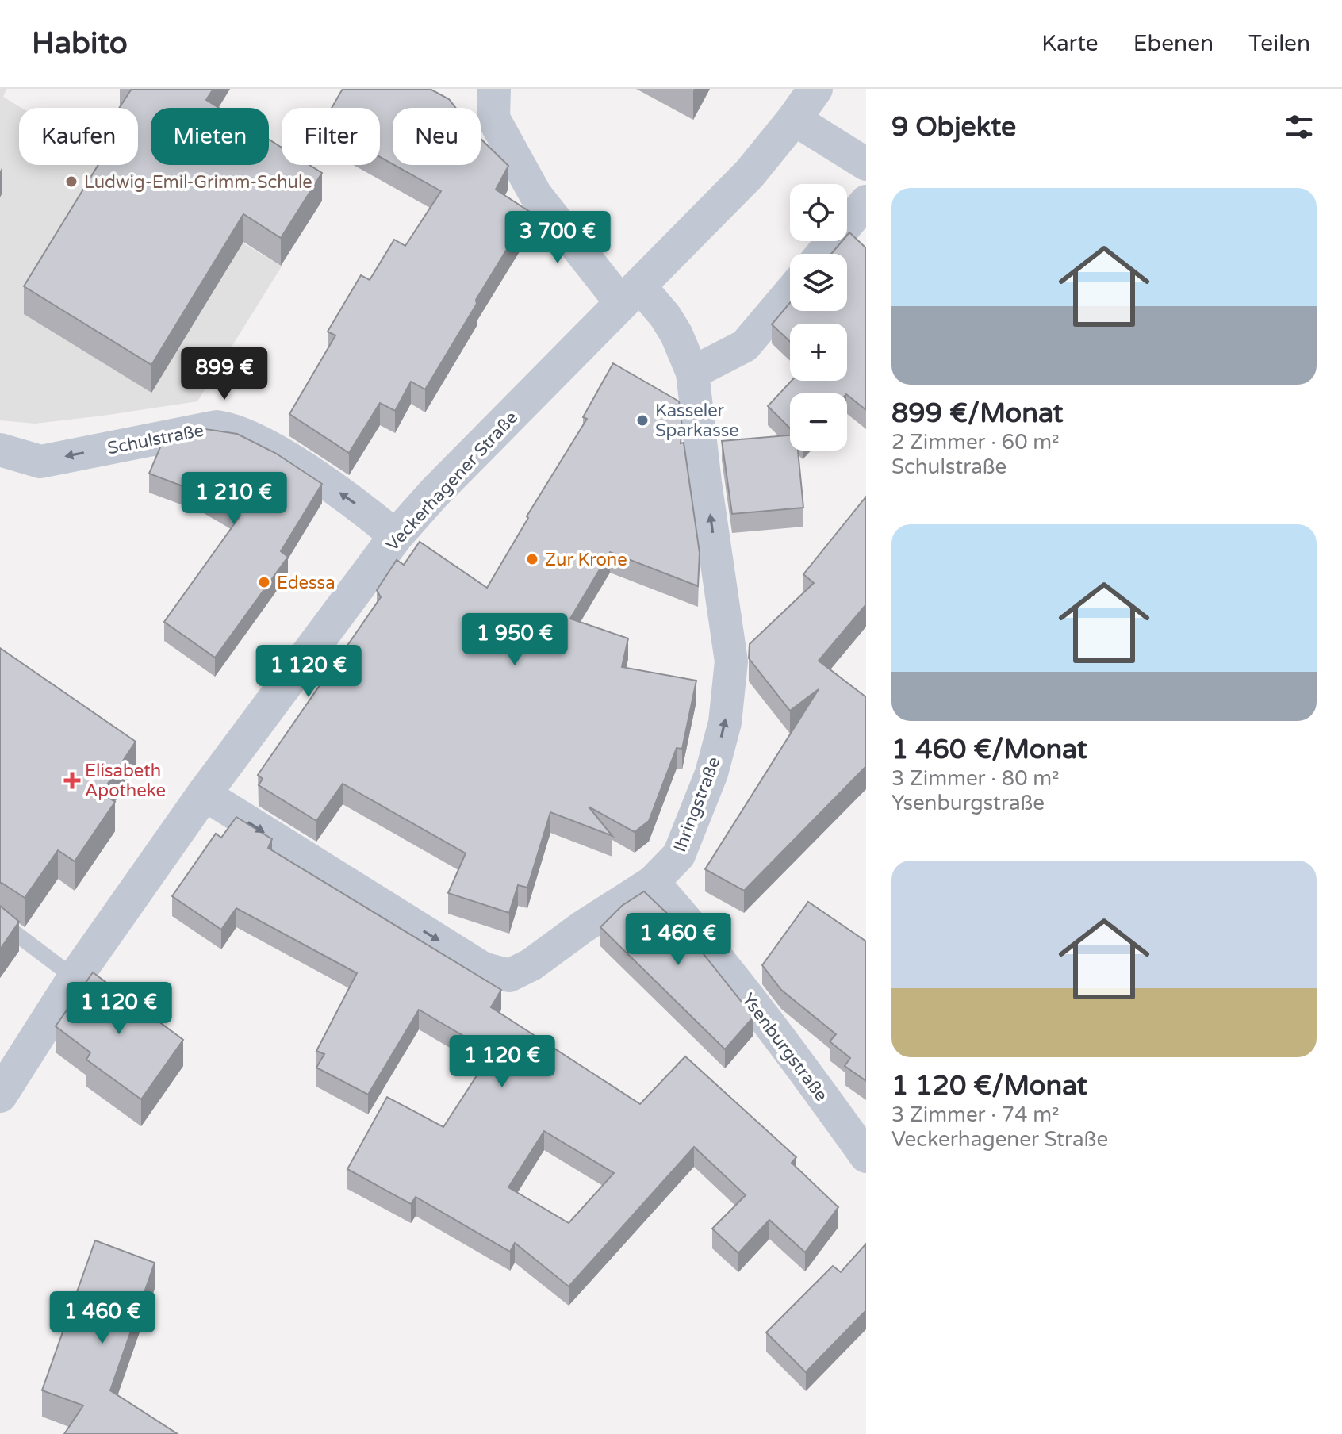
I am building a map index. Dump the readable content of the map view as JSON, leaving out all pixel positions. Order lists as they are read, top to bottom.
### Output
{
  "streets": {
    "street": [
      "Schulstraße",
      "Veckerhagener Straße",
      "Ihringstraße",
      "Ysenburgstraße"
    ]
  },
  "crossings": [
    ["Schulstraße", "Veckerhagener Straße"],
    ["Veckerhagener Straße", "Ihringstraße"],
    ["Ihringstraße", "Ysenburgstraße"]
  ],
  "one_way": ["Schulstraße"],
  "places": {
    "other": [
      "Ludwig-Emil-Grimm-Schule",
      "Kasseler Sparkasse",
      "Zur Krone",
      "Edessa"
    ],
    "health": ["Elisabeth Apotheke"]
  },
  "page": {
    "header": "Habito",
    "nav": ["Karte", "Ebenen", "Teilen"],
    "heading": "9 Objekte",
    "chip": [
      "Kaufen",
      "Mieten",
      "Filter",
      "Neu"
    ],
    "list": [
      {
        "name": "899 €/Monat",
        "note": "2 Zimmer · 60 m² · Schulstraße"
      },
      {
        "name": "1 460 €/Monat",
        "note": "3 Zimmer · 80 m² · Ysenburgstraße"
      },
      {
        "name": "1 120 €/Monat",
        "note": "3 Zimmer · 74 m² · Veckerhagener Straße"
      }
    ],
    "map_buttons": ["+", "−"],
    "price": [
      "3 700 €",
      "899 €",
      "1 210 €",
      "1 950 €",
      "1 120 €",
      "1 460 €",
      "1 120 €",
      "1 120 €",
      "1 460 €"
    ]
  }
}
